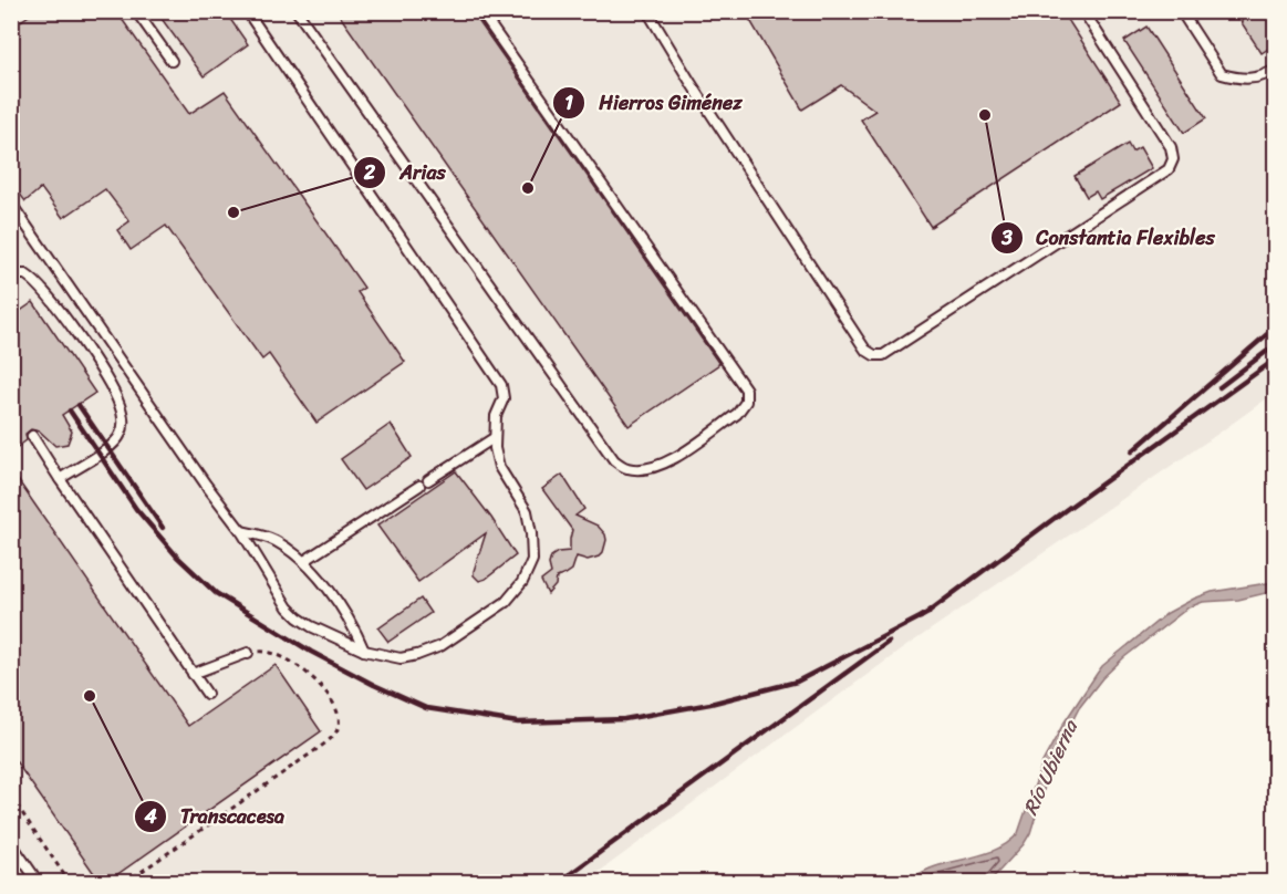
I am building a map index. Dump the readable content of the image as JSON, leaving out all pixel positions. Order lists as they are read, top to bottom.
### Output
{
  "water": ["Río Ubierna"],
  "places": [
    "Constantia Flexibles",
    "Hierros Giménez",
    "Arias",
    "Transcacesa"
  ]
}
